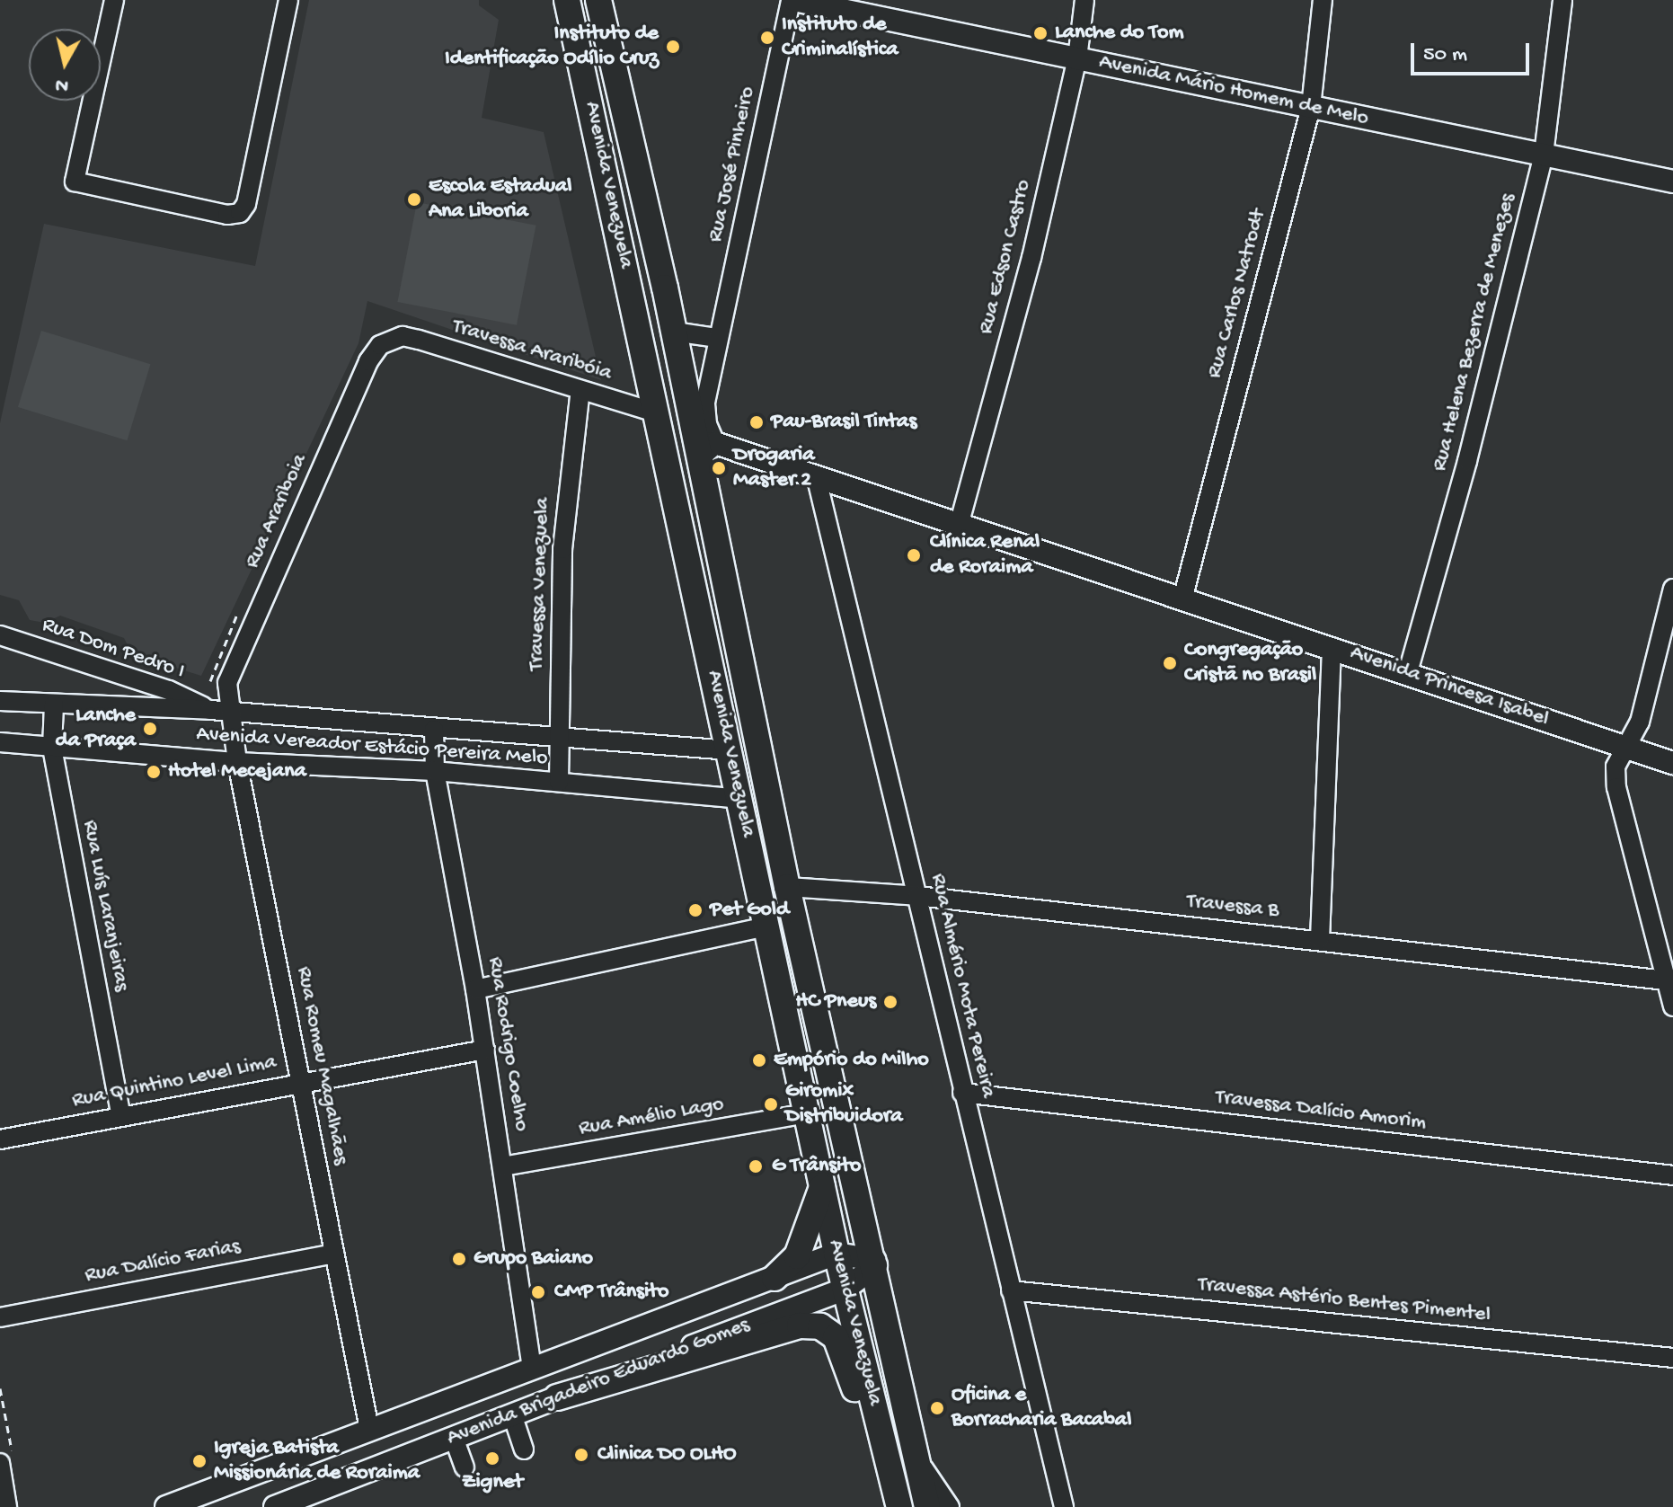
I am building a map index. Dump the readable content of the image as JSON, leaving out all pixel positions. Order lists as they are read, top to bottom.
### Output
{
  "streets": {
    "highway": ["Avenida Venezuela"],
    "main road": ["Avenida Mário Homem de Melo", "Avenida Princesa Isabel", "Avenida Brigadeiro Eduardo Gomes"],
    "street": [
      "Rua José Pinheiro",
      "Rua Edson Castro",
      "Rua Carlos Natrodt",
      "Rua Helena Bezerra de Menezes",
      "Travessa Araribóia",
      "Rua Arariboia",
      "Travessa Venezuela",
      "Rua Dom Pedro I",
      "Avenida Vereador Estácio Pereira Melo",
      "Rua Luís Laranjeiras",
      "Travessa B",
      "Rua Almério Mota Pereira",
      "Rua Rodrigo Coelho",
      "Rua Romeu Magalhães",
      "Rua Quintino Level Lima",
      "Travessa Dalício Amorim",
      "Rua Amélio Lago",
      "Rua Dalício Farias",
      "Travessa Astério Bentes Pimentel"
    ]
  },
  "crossings": [
    ["Avenida Mário Homem de Melo", "Rua José Pinheiro"],
    ["Avenida Mário Homem de Melo", "Rua Edson Castro"],
    ["Avenida Mário Homem de Melo", "Rua Carlos Natrodt"],
    ["Avenida Mário Homem de Melo", "Rua Helena Bezerra de Menezes"],
    ["Rua José Pinheiro", "Avenida Venezuela"],
    ["Rua José Pinheiro", "Avenida Princesa Isabel"],
    ["Avenida Venezuela", "Travessa Araribóia"],
    ["Avenida Venezuela", "Avenida Princesa Isabel"],
    ["Avenida Venezuela", "Avenida Vereador Estácio Pereira Melo"],
    ["Avenida Venezuela", "Travessa B"],
    ["Avenida Venezuela", "Rua Amélio Lago"],
    ["Avenida Venezuela", "Avenida Brigadeiro Eduardo Gomes"],
    ["Rua Edson Castro", "Avenida Princesa Isabel"],
    ["Rua Carlos Natrodt", "Avenida Princesa Isabel"],
    ["Rua Helena Bezerra de Menezes", "Avenida Princesa Isabel"],
    ["Travessa Araribóia", "Rua Arariboia"],
    ["Travessa Araribóia", "Travessa Venezuela"],
    ["Rua Arariboia", "Rua Dom Pedro I"],
    ["Rua Arariboia", "Avenida Vereador Estácio Pereira Melo"],
    ["Rua Arariboia", "Rua Romeu Magalhães"],
    ["Travessa Venezuela", "Avenida Vereador Estácio Pereira Melo"],
    ["Rua Dom Pedro I", "Avenida Vereador Estácio Pereira Melo"],
    ["Rua Dom Pedro I", "Rua Romeu Magalhães"],
    ["Avenida Princesa Isabel", "Rua Almério Mota Pereira"],
    ["Avenida Vereador Estácio Pereira Melo", "Rua Luís Laranjeiras"],
    ["Avenida Vereador Estácio Pereira Melo", "Rua Rodrigo Coelho"],
    ["Avenida Vereador Estácio Pereira Melo", "Rua Romeu Magalhães"],
    ["Rua Luís Laranjeiras", "Rua Quintino Level Lima"],
    ["Travessa B", "Rua Almério Mota Pereira"],
    ["Rua Almério Mota Pereira", "Travessa Dalício Amorim"],
    ["Rua Almério Mota Pereira", "Travessa Astério Bentes Pimentel"],
    ["Rua Rodrigo Coelho", "Rua Quintino Level Lima"],
    ["Rua Rodrigo Coelho", "Rua Amélio Lago"],
    ["Rua Rodrigo Coelho", "Avenida Brigadeiro Eduardo Gomes"],
    ["Rua Romeu Magalhães", "Rua Quintino Level Lima"],
    ["Rua Romeu Magalhães", "Rua Dalício Farias"],
    ["Rua Romeu Magalhães", "Avenida Brigadeiro Eduardo Gomes"]
  ],
  "places": [
    "Lanche do Tom",
    "Instituto de Criminalística",
    "Instituto de Identificação Odílio Cruz",
    "Escola Estadual Ana Liboria",
    "Pau-Brasil Tintas",
    "Drogaria Master 2",
    "Clínica Renal de Roraima",
    "Congregação Cristã no Brasil",
    "Lanche da Praça",
    "Hotel Mecejana",
    "Pet Gold",
    "HC Pneus",
    "Empório do Milho",
    "Giromix Distribuidora",
    "G Trânsito",
    "Grupo Baiano",
    "CMP Trânsito",
    "Oficina e Borracharia Bacabal",
    "Clinica DO OLHO",
    "Zignet",
    "Igreja Batista Missionária de Roraima"
  ],
  "scale_bar": "50 m",
  "north": "bottom"
}
